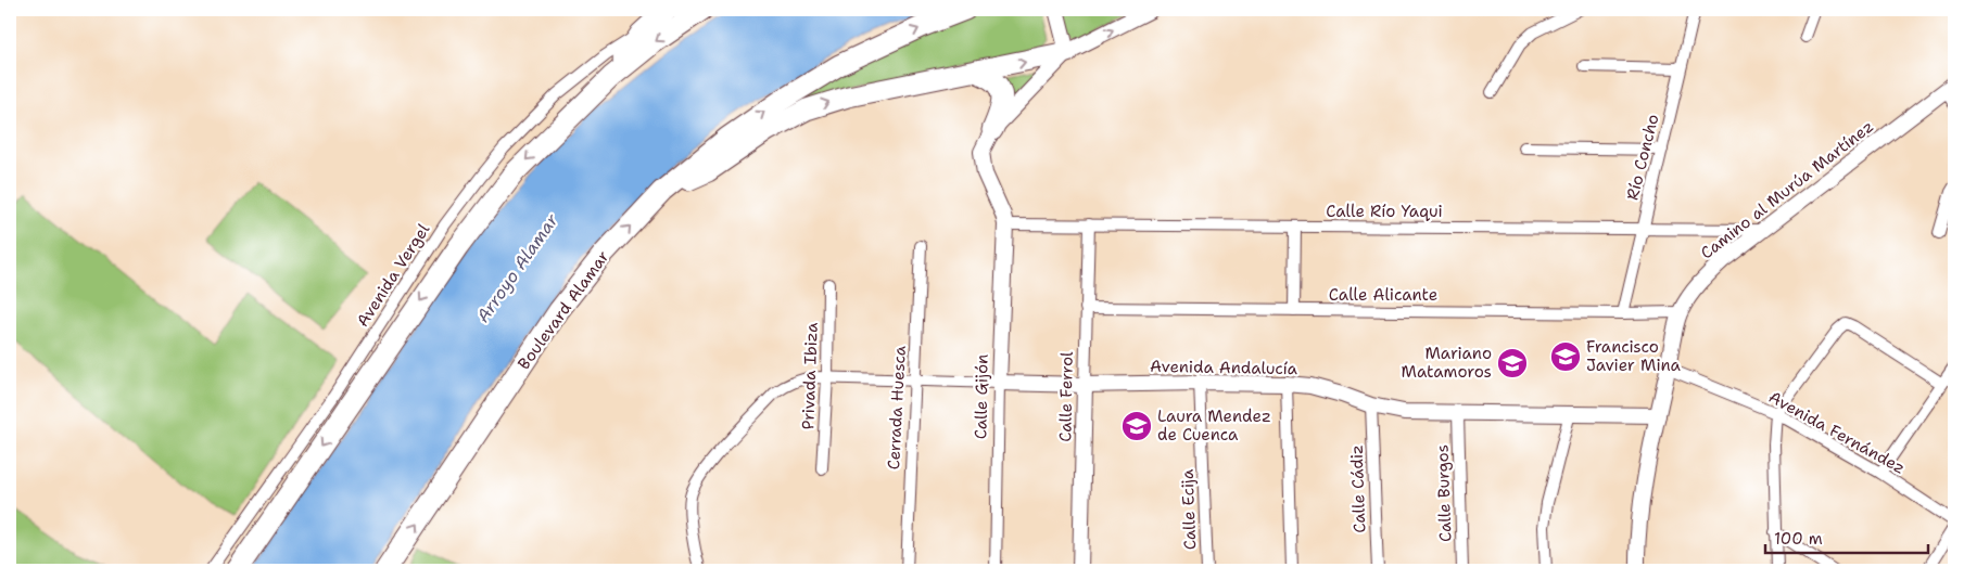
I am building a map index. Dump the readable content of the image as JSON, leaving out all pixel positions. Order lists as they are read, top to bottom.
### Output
{
  "streets": {
    "highway": ["Boulevard Alamar"],
    "street": [
      "Río Concho",
      "Camino al Murúa Martínez",
      "Calle Río Yaqui",
      "Avenida Vergel",
      "Calle Alicante",
      "Avenida Andalucía",
      "Privada Ibiza",
      "Calle Gijón",
      "Calle Ferrol",
      "Cerrada Huesca",
      "Avenida Fernández",
      "Calle Cádiz",
      "Calle Burgos",
      "Calle Ecija"
    ]
  },
  "crossings": [
    ["Río Concho", "Calle Río Yaqui"],
    ["Río Concho", "Calle Alicante"],
    ["Camino al Murúa Martínez", "Calle Río Yaqui"],
    ["Camino al Murúa Martínez", "Calle Alicante"],
    ["Camino al Murúa Martínez", "Avenida Andalucía"],
    ["Camino al Murúa Martínez", "Avenida Fernández"],
    ["Calle Río Yaqui", "Calle Gijón"],
    ["Calle Río Yaqui", "Calle Ferrol"],
    ["Calle Alicante", "Calle Ferrol"],
    ["Avenida Andalucía", "Privada Ibiza"],
    ["Avenida Andalucía", "Calle Gijón"],
    ["Avenida Andalucía", "Calle Ferrol"],
    ["Avenida Andalucía", "Cerrada Huesca"],
    ["Avenida Andalucía", "Calle Cádiz"],
    ["Avenida Andalucía", "Calle Burgos"],
    ["Avenida Andalucía", "Calle Ecija"]
  ],
  "water": ["Arroyo Alamar"],
  "places": {
    "school or university": ["Francisco Javier Mina", "Mariano Matamoros", "Laura Mendez de Cuenca"]
  },
  "scale_bar": "100 m"
}
